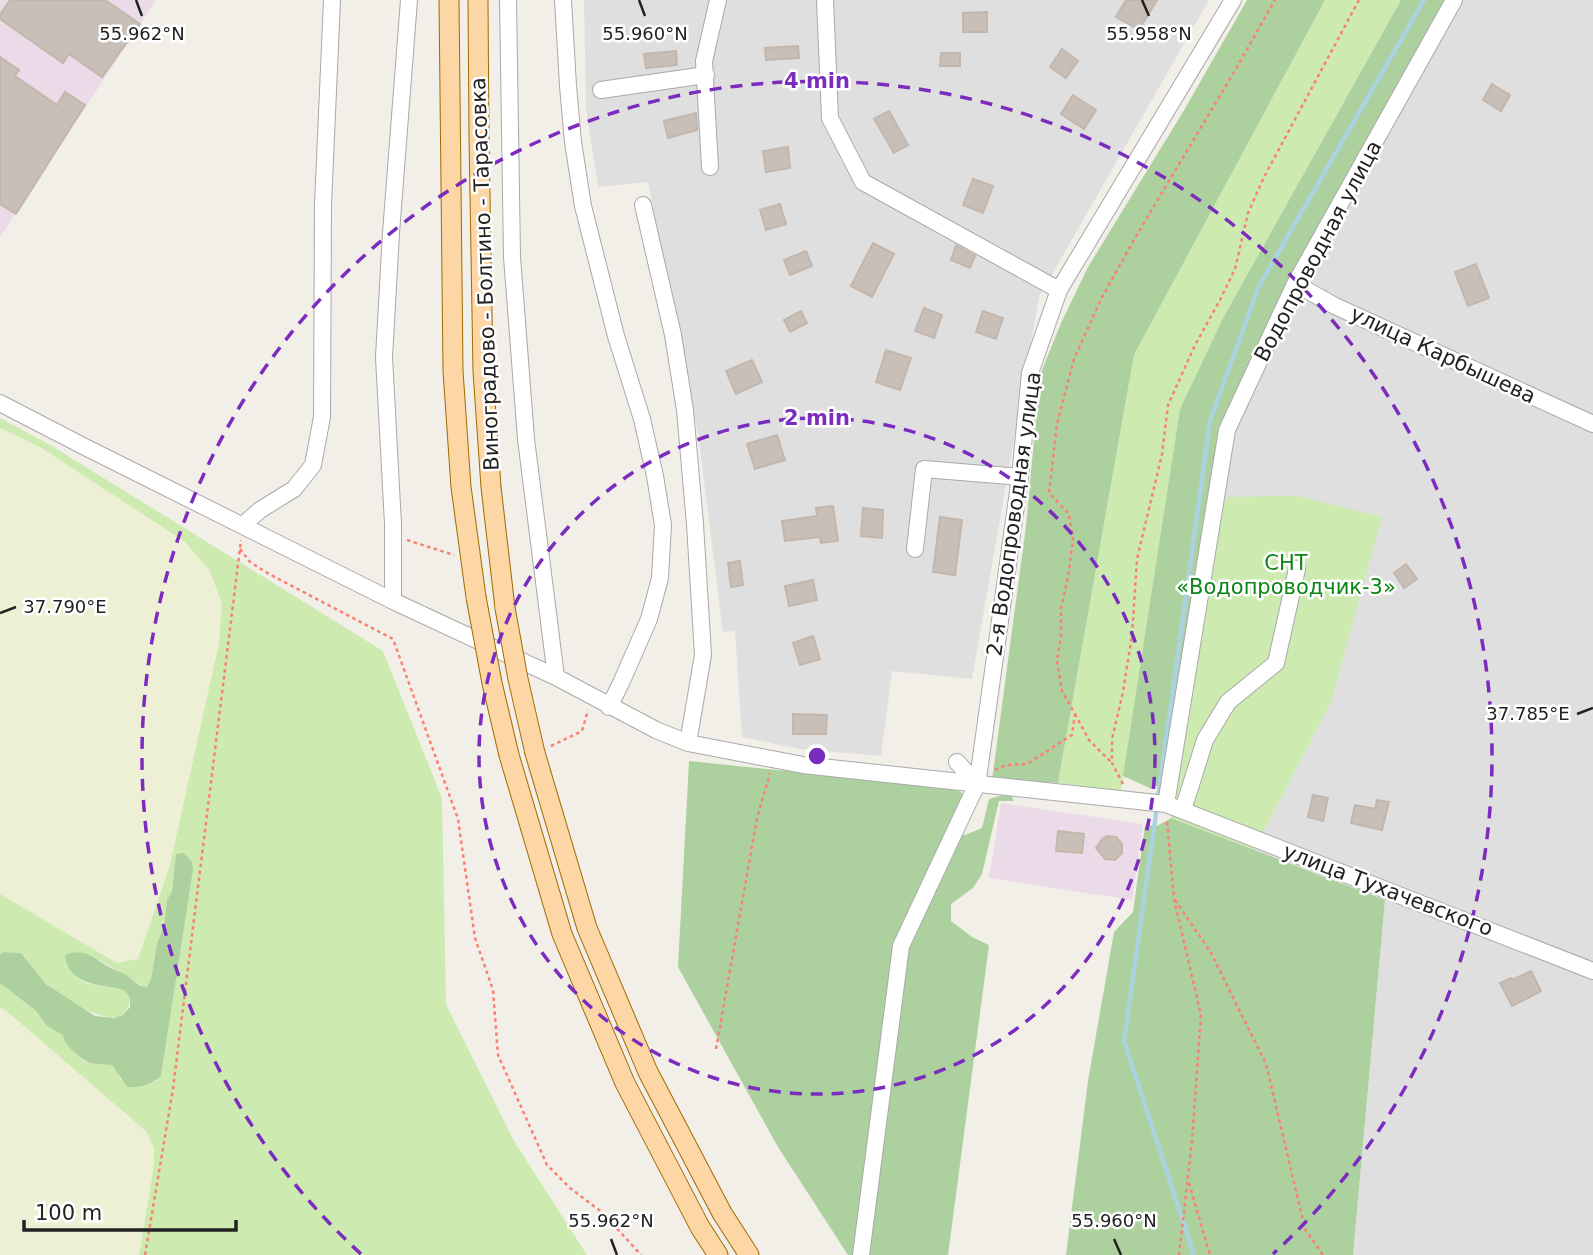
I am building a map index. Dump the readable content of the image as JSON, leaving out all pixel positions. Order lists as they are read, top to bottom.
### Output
{
  "streets": {
    "main road": ["Виноградово - Болтино - Тарасовка"],
    "street": [
      "Водопроводная улица",
      "улица Карбышева",
      "2-я Водопроводная улица",
      "улица Тухачевского"
    ]
  },
  "crossings": [
    ["Водопроводная улица", "улица Карбышева"],
    ["Водопроводная улица", "улица Тухачевского"],
    ["2-я Водопроводная улица", "улица Тухачевского"]
  ],
  "parks": ["СНТ «Водопроводчик-3»"],
  "scale_bar": "100 m",
  "coordinates": [
    "55.962°N",
    "55.960°N",
    "55.958°N",
    "37.790°E",
    "37.785°E"
  ],
  "rings": ["4 min", "2 min"]
}
